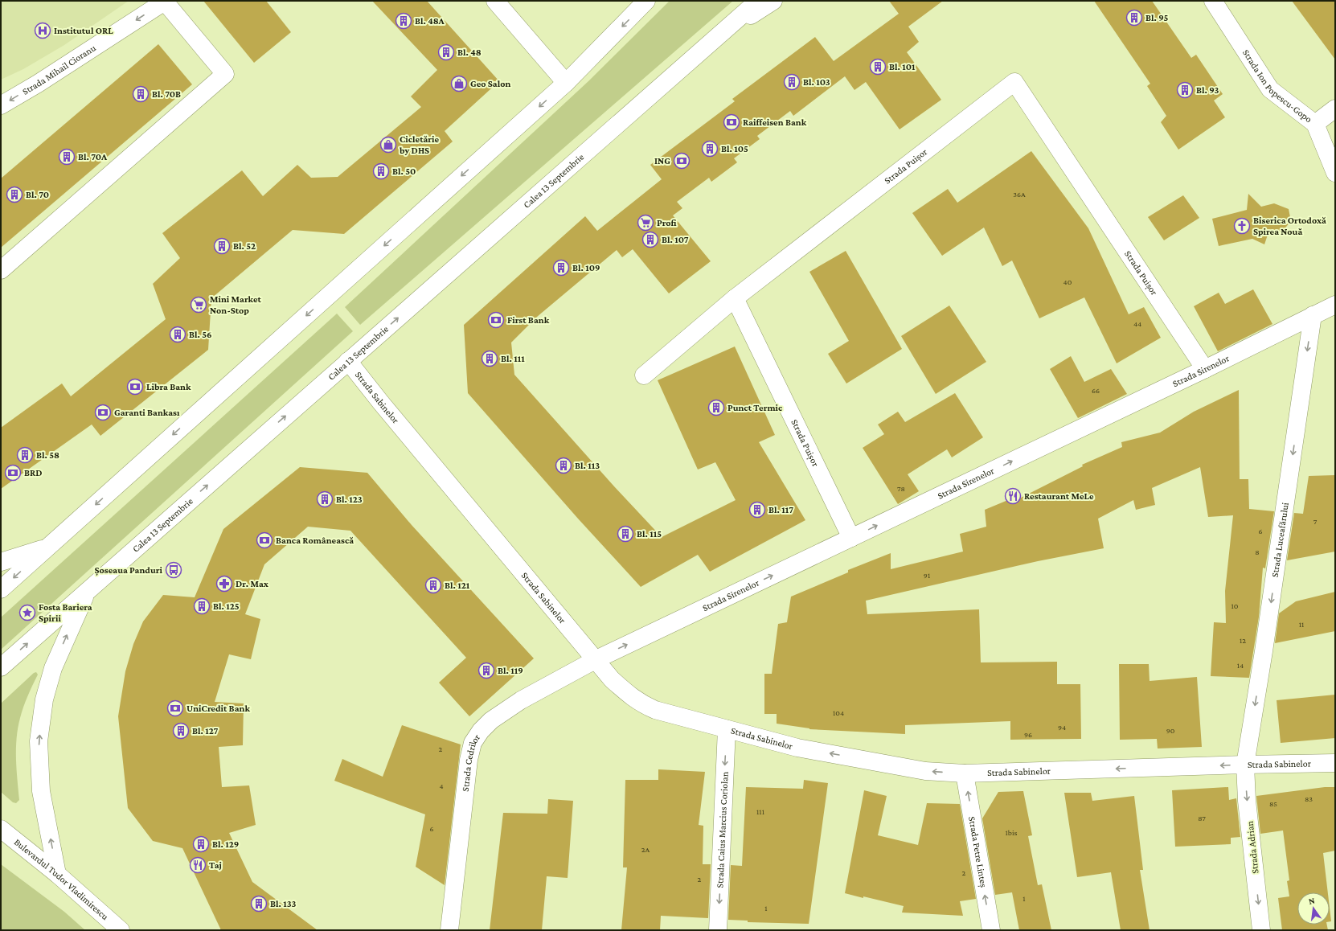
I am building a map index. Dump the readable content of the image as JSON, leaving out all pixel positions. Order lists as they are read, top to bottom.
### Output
{
  "streets": {
    "street": [
      "Strada Mihail Cioranu",
      "Strada Ion Popescu-Gopo",
      "Strada Puișor",
      "Calea 13 Septembrie",
      "Strada Sirenelor",
      "Strada Sabinelor",
      "Strada Luceafărului",
      "Strada Cedrilor",
      "Strada Caius Marcius Coriolan",
      "Strada Adrian",
      "Strada Petre Linteș",
      "Bulevardul Tudor Vladimirescu"
    ]
  },
  "crossings": [
    ["Strada Puișor", "Strada Sirenelor"],
    ["Calea 13 Septembrie", "Strada Sabinelor"],
    ["Strada Sirenelor", "Strada Sabinelor"],
    ["Strada Sirenelor", "Strada Luceafărului"],
    ["Strada Sirenelor", "Strada Cedrilor"],
    ["Strada Sabinelor", "Strada Luceafărului"],
    ["Strada Sabinelor", "Strada Cedrilor"],
    ["Strada Sabinelor", "Strada Caius Marcius Coriolan"],
    ["Strada Sabinelor", "Strada Adrian"],
    ["Strada Sabinelor", "Strada Petre Linteș"],
    ["Strada Luceafărului", "Strada Adrian"]
  ],
  "one_way": [
    "Strada Mihail Cioranu",
    "Strada Sirenelor",
    "Strada Sabinelor",
    "Strada Luceafărului",
    "Strada Caius Marcius Coriolan",
    "Strada Adrian",
    "Strada Petre Linteș"
  ],
  "places": {
    "building": [
      "Bl. 95",
      "Bl. 48A",
      "Bl. 48",
      "Bl. 101",
      "Bl. 103",
      "Bl. 93",
      "Bl. 70B",
      "Bl. 105",
      "Bl. 70A",
      "Bl. 50",
      "Bl. 70",
      "Bl. 107",
      "Bl. 52",
      "Bl. 109",
      "Bl. 56",
      "Bl. 111",
      "Punct Termic",
      "Bl. 58",
      "Bl. 113",
      "Bl. 123",
      "Bl. 117",
      "Bl. 115",
      "Bl. 121",
      "Bl. 125",
      "Bl. 119",
      "Bl. 127",
      "Bl. 129",
      "Bl. 133"
    ],
    "hospital": ["Institutul ORL"],
    "shop": ["Geo Salon", "Cicletărie by DHS"],
    "bank": [
      "Raiffeisen Bank",
      "ING",
      "First Bank",
      "Libra Bank",
      "Garanti Bankası",
      "BRD",
      "Banca Românească",
      "UniCredit Bank"
    ],
    "supermarket": ["Profi", "Mini Market Non-Stop"],
    "church": ["Biserica Ortodoxă Spirea Nouă"],
    "restaurant": ["Restaurant MeLe", "Taj"],
    "bus stop": ["Șoseaua Panduri"],
    "pharmacy": ["Dr. Max"],
    "place": ["Fosta Bariera Spirii"]
  },
  "house_numbers": [
    "36A",
    "40",
    "44",
    "66",
    "78",
    "7",
    "6",
    "8",
    "91",
    "10",
    "11",
    "12",
    "14",
    "104",
    "94",
    "90",
    "96",
    "2",
    "4",
    "83",
    "85",
    "111",
    "87",
    "6",
    "1bis",
    "2A",
    "2",
    "2",
    "1",
    "1"
  ],
  "north": "top"
}
